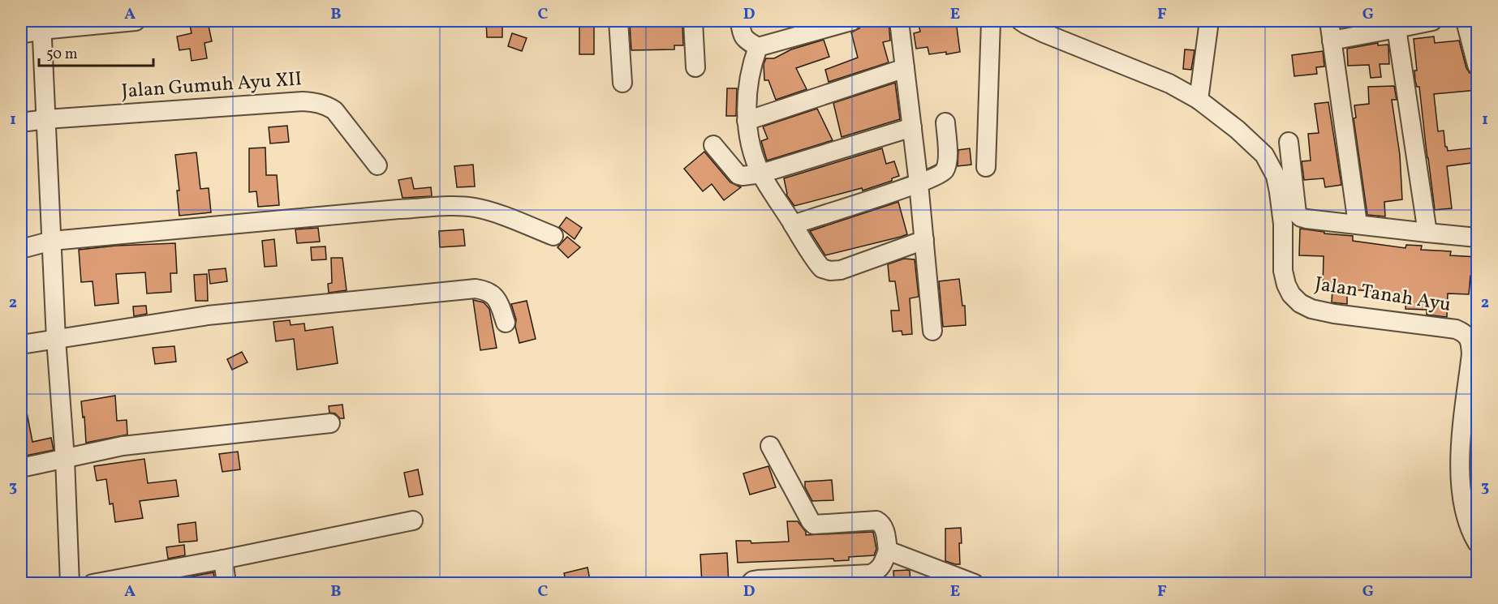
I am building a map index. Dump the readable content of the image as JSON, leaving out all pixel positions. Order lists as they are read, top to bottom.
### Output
{
  "streets": {
    "street": ["Jalan Gumuh Ayu XII", "Jalan Tanah Ayu"]
  },
  "scale_bar": "50 m",
  "grid": {
    "columns": [
      "A",
      "B",
      "C",
      "D",
      "E",
      "F",
      "G"
    ],
    "rows": ["1", "2", "3"]
  }
}
